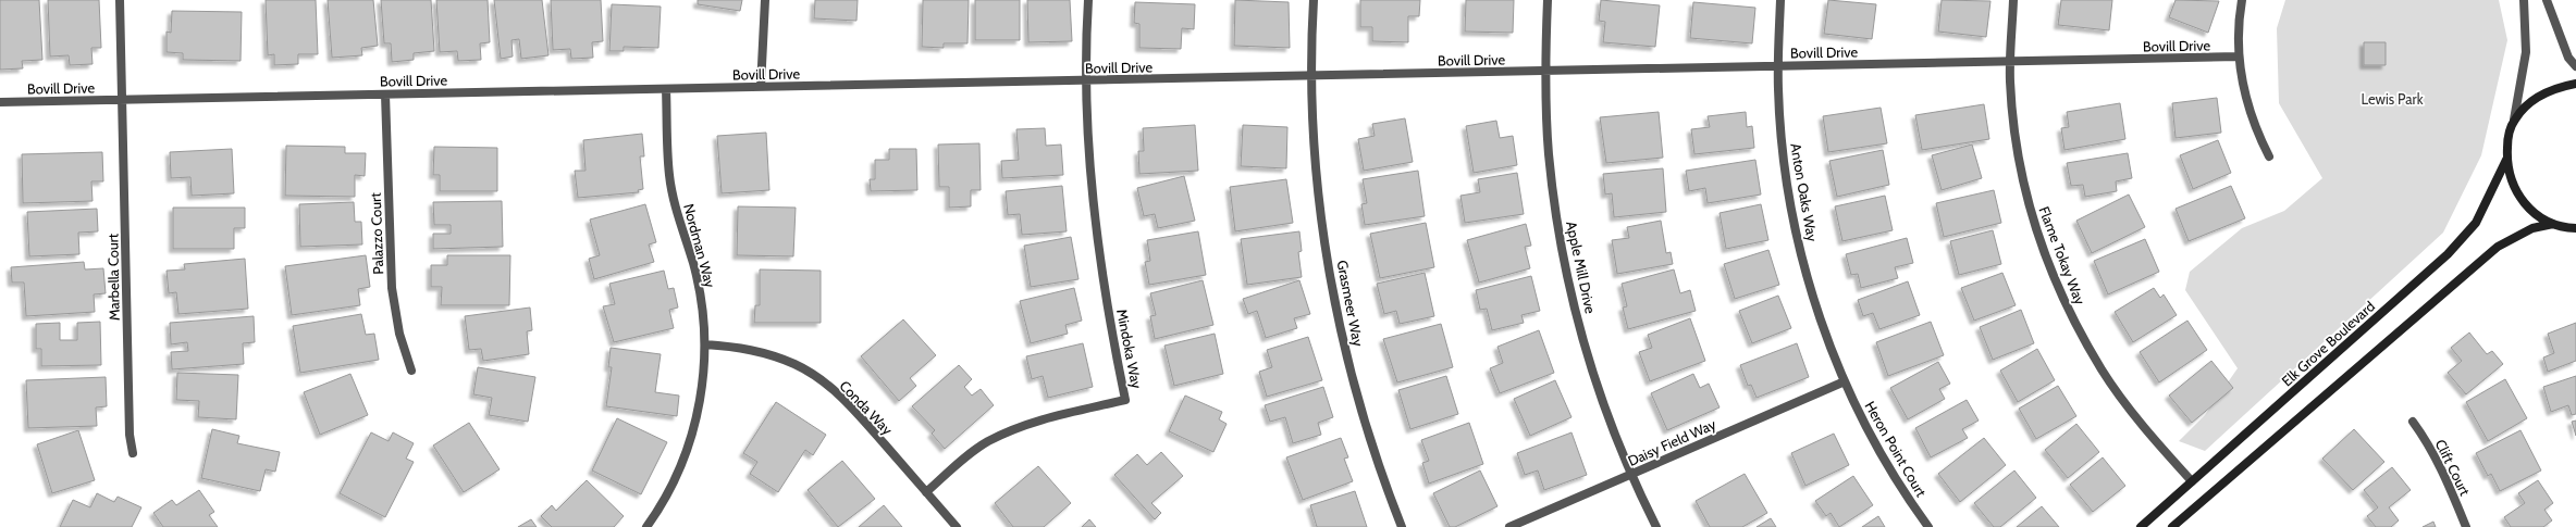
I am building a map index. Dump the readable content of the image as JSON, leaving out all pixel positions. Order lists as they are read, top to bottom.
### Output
{
  "streets": {
    "main road": ["Elk Grove Boulevard"],
    "street": [
      "Bovill Drive",
      "Anton Oaks Way",
      "Palazzo Court",
      "Nordman Way",
      "Flame Tokay Way",
      "Apple Mill Drive",
      "Marbella Court",
      "Grasmeer Way",
      "Mindoka Way",
      "Conda Way",
      "Daisy Field Way",
      "Heron Point Court",
      "Clift Court"
    ]
  },
  "crossings": [
    ["Bovill Drive", "Anton Oaks Way"],
    ["Bovill Drive", "Palazzo Court"],
    ["Bovill Drive", "Nordman Way"],
    ["Bovill Drive", "Flame Tokay Way"],
    ["Bovill Drive", "Apple Mill Drive"],
    ["Bovill Drive", "Marbella Court"],
    ["Bovill Drive", "Grasmeer Way"],
    ["Bovill Drive", "Mindoka Way"],
    ["Anton Oaks Way", "Daisy Field Way"],
    ["Anton Oaks Way", "Heron Point Court"],
    ["Nordman Way", "Conda Way"],
    ["Flame Tokay Way", "Elk Grove Boulevard"],
    ["Apple Mill Drive", "Daisy Field Way"],
    ["Mindoka Way", "Conda Way"],
    ["Daisy Field Way", "Heron Point Court"]
  ],
  "parks": ["Lewis Park"]
}
